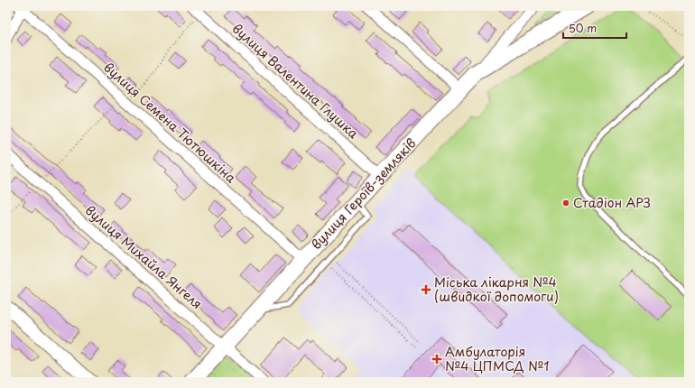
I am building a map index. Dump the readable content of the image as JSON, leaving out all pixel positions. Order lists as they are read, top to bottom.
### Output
{
  "streets": {
    "main road": ["вулиця Героїв-земляків"],
    "street": ["вулиця Валентина Глушка", "вулиця Семена Тютюшкіна", "вулиця Михайла Янгеля"]
  },
  "crossings": [
    ["вулиця Валентина Глушка", "вулиця Героїв-земляків"],
    ["вулиця Семена Тютюшкіна", "вулиця Героїв-земляків"],
    ["вулиця Героїв-земляків", "вулиця Михайла Янгеля"]
  ],
  "places": {
    "other": ["Стадіон АРЗ"],
    "health": ["Міська лікарня №4 (швидкої допомоги)", "Амбулаторія №4 ЦПМСД №1"]
  },
  "scale_bar": "50 m"
}
